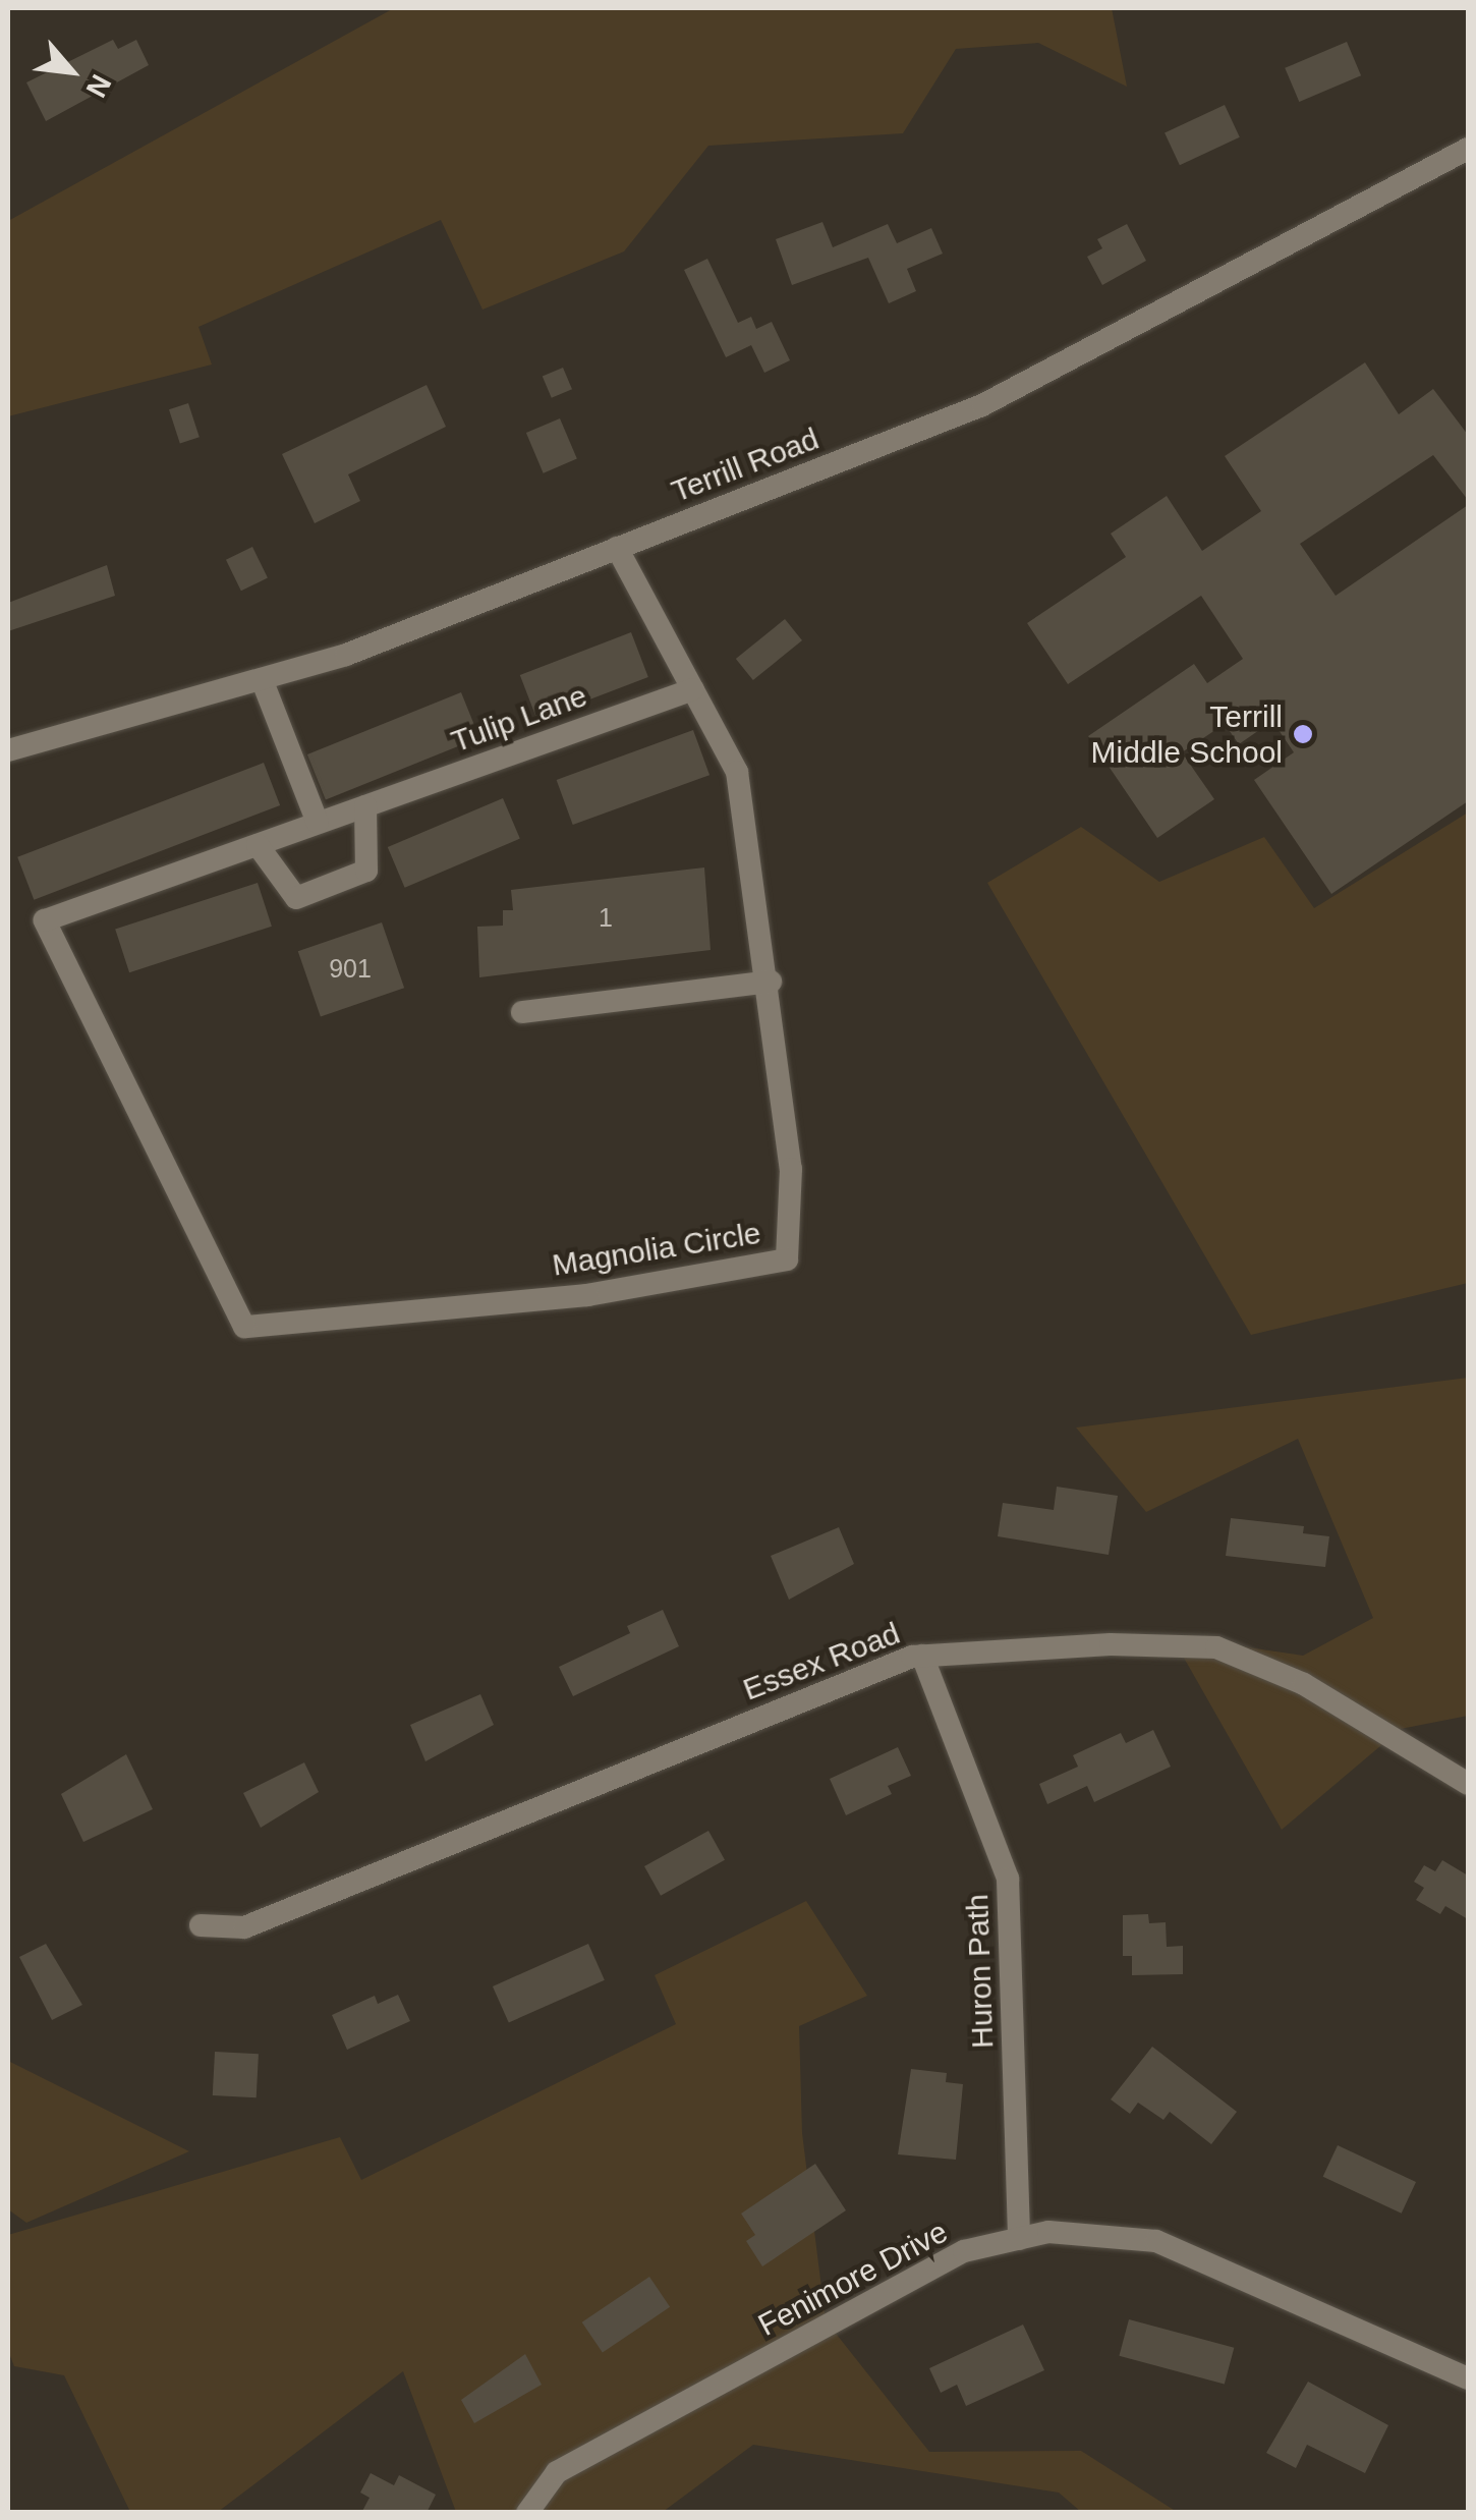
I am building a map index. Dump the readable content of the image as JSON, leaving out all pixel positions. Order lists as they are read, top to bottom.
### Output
{
  "streets": {
    "street": [
      "Terrill Road",
      "Tulip Lane",
      "Magnolia Circle",
      "Essex Road",
      "Huron Path",
      "Fenimore Drive"
    ]
  },
  "crossings": [
    ["Terrill Road", "Magnolia Circle"],
    ["Tulip Lane", "Magnolia Circle"],
    ["Essex Road", "Huron Path"],
    ["Huron Path", "Fenimore Drive"]
  ],
  "places": ["Terrill Middle School"],
  "house_numbers": ["1", "901"],
  "north": "bottom right"
}
